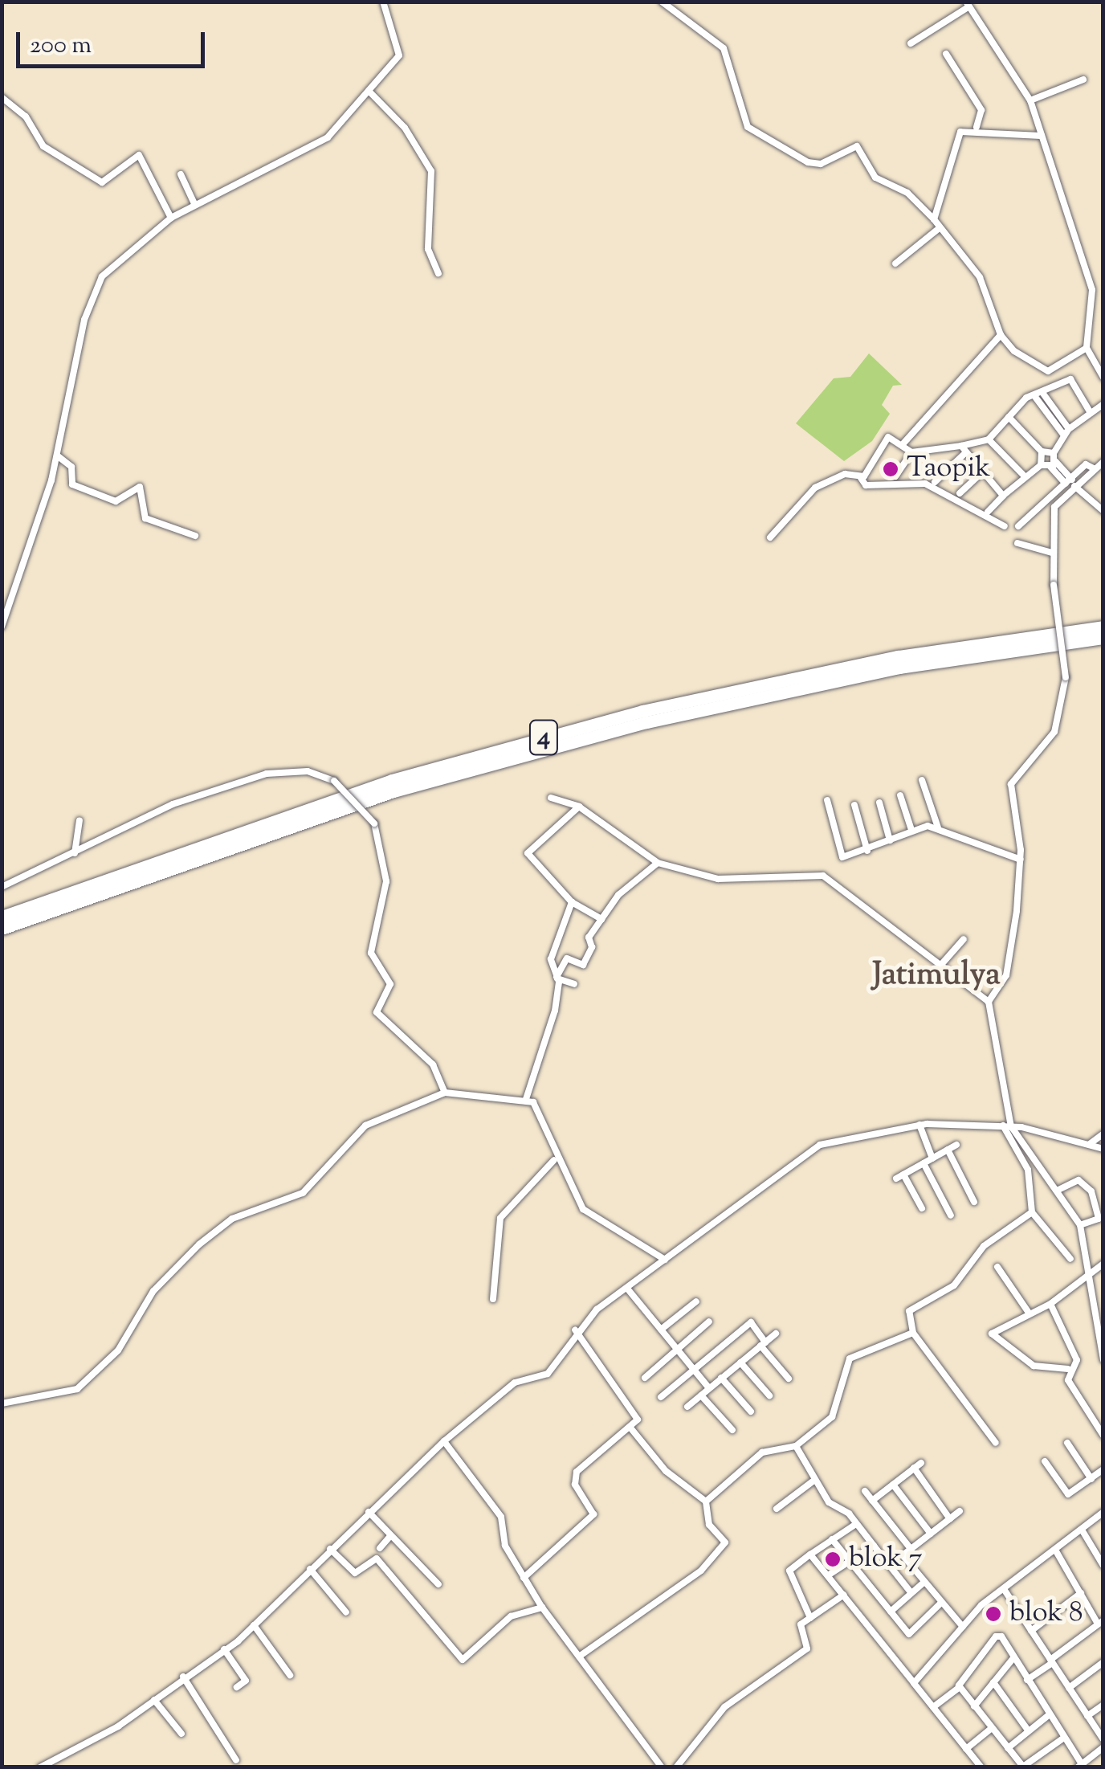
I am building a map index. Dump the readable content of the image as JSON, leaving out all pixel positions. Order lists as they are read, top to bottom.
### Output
{
  "streets": {
    "highway": ["4"]
  },
  "districts": ["Jatimulya"],
  "places": ["Taopik", "blok 7", "blok 8"],
  "scale_bar": "200 m"
}
